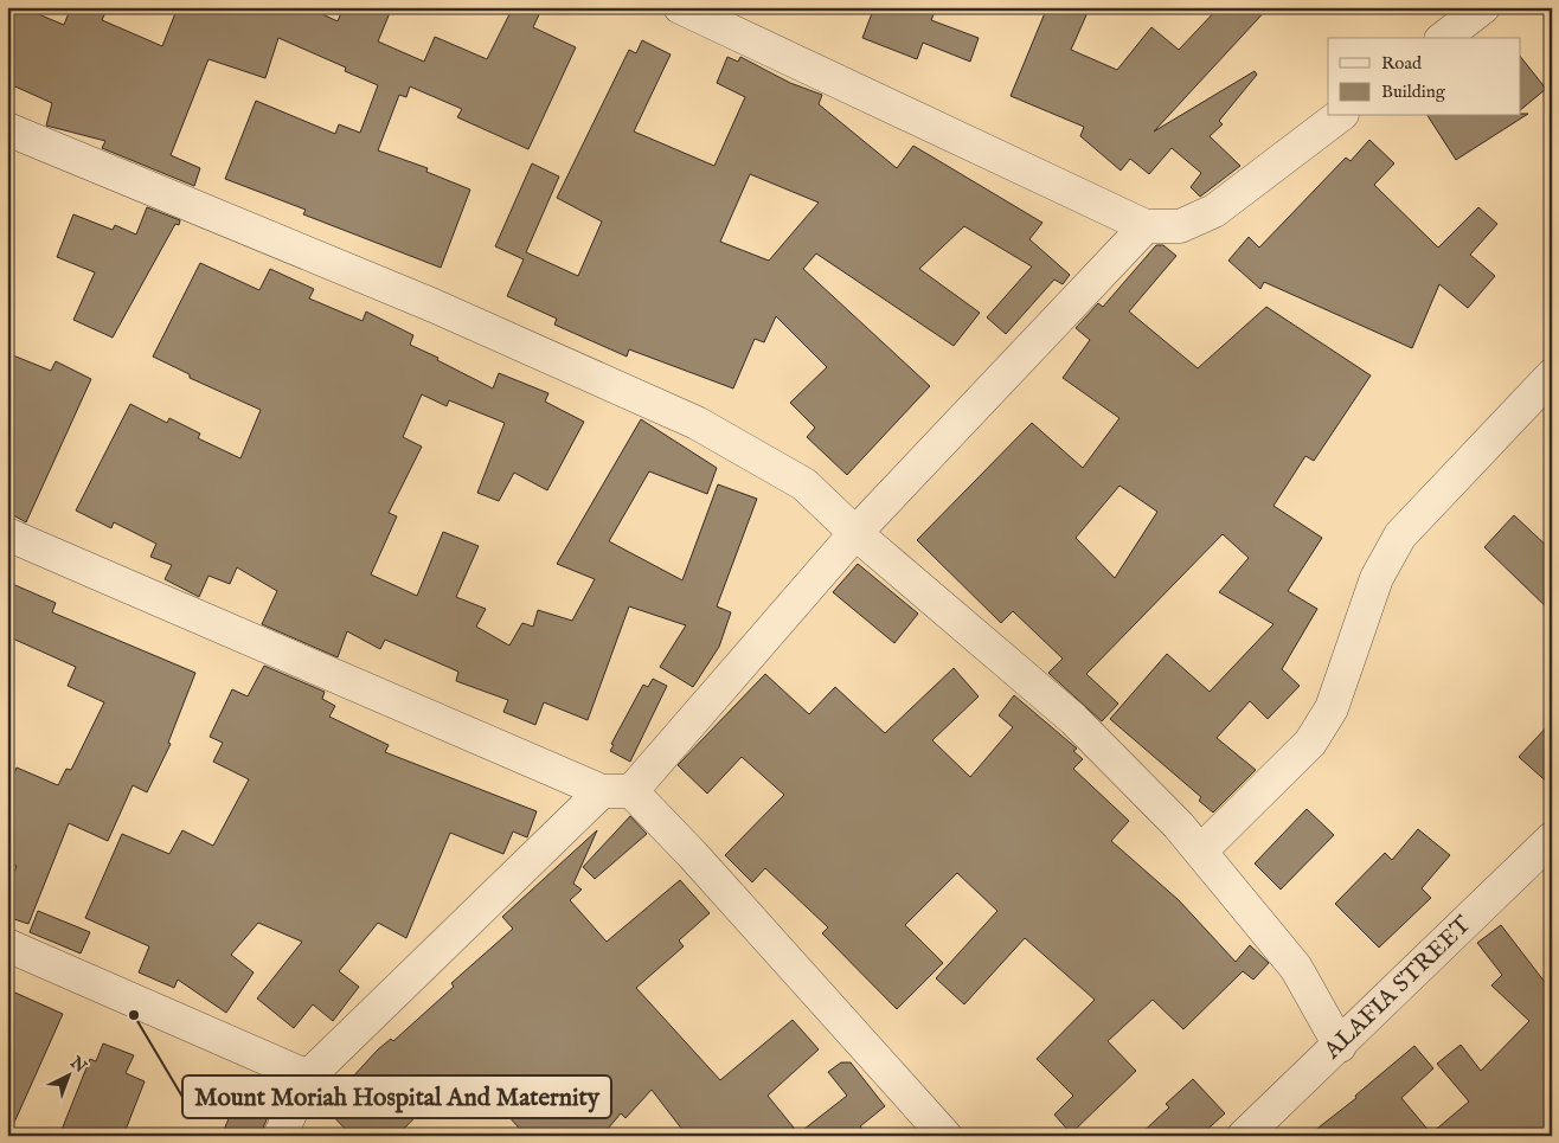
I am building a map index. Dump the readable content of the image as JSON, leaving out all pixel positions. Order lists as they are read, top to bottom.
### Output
{
  "streets": {
    "street": ["ALAFIA STREET"]
  },
  "places": ["Mount Moriah Hospital And Maternity"],
  "legend": ["Road", "Building"],
  "north": "top right"
}
